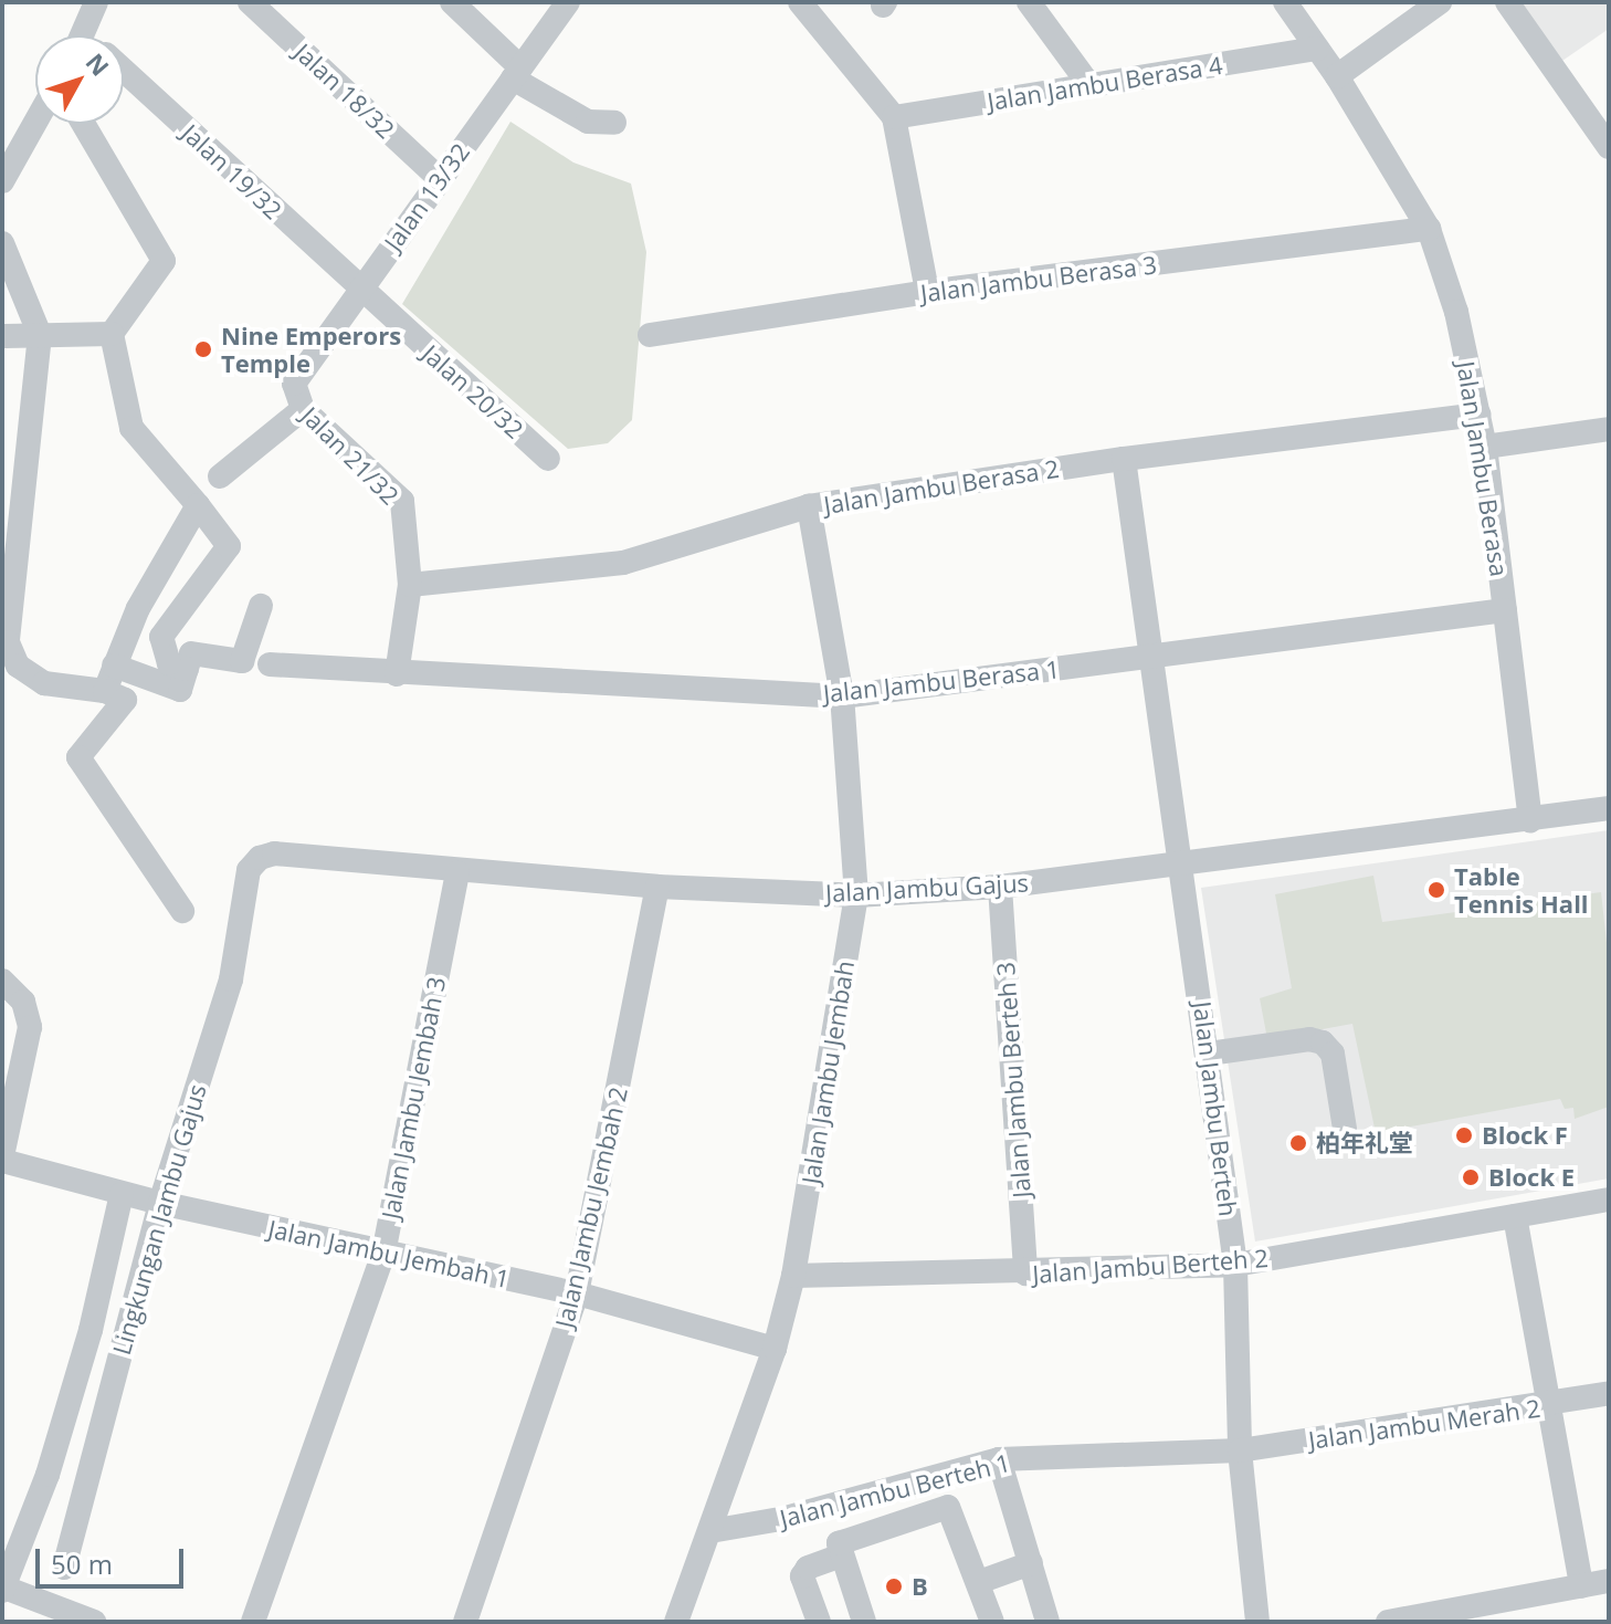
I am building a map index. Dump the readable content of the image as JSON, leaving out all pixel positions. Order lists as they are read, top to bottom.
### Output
{
  "streets": {
    "street": [
      "Jalan Jambu Berasa 4",
      "Jalan 18/32",
      "Jalan 19/32",
      "Jalan 13/32",
      "Jalan Jambu Berasa 3",
      "Jalan 20/32",
      "Jalan 21/32",
      "Jalan Jambu Berasa",
      "Jalan Jambu Berasa 2",
      "Jalan Jambu Berasa 1",
      "Jalan Jambu Gajus",
      "Jalan Jambu Jembah",
      "Jalan Jambu Berteh 3",
      "Jalan Jambu Jembah 3",
      "Jalan Jambu Berteh",
      "Jalan Jambu Jembah 2",
      "Lingkungan Jambu Gajus",
      "Jalan Jambu Jembah 1",
      "Jalan Jambu Berteh 2",
      "Jalan Jambu Merah 2",
      "Jalan Jambu Berteh 1"
    ]
  },
  "crossings": [
    ["Jalan Jambu Berasa 4", "Jalan Jambu Berasa"],
    ["Jalan 18/32", "Jalan 13/32"],
    ["Jalan 19/32", "Jalan 13/32"],
    ["Jalan 19/32", "Jalan 20/32"],
    ["Jalan 13/32", "Jalan 20/32"],
    ["Jalan 13/32", "Jalan 21/32"],
    ["Jalan Jambu Berasa 3", "Jalan Jambu Berasa"],
    ["Jalan 21/32", "Jalan Jambu Berasa 2"],
    ["Jalan 21/32", "Jalan Jambu Berasa 1"],
    ["Jalan Jambu Berasa", "Jalan Jambu Berasa 2"],
    ["Jalan Jambu Berasa", "Jalan Jambu Berasa 1"],
    ["Jalan Jambu Berasa", "Jalan Jambu Gajus"],
    ["Jalan Jambu Berasa 2", "Jalan Jambu Jembah"],
    ["Jalan Jambu Berasa 2", "Jalan Jambu Berteh"],
    ["Jalan Jambu Berasa 1", "Jalan Jambu Jembah"],
    ["Jalan Jambu Berasa 1", "Jalan Jambu Berteh"],
    ["Jalan Jambu Gajus", "Jalan Jambu Jembah"],
    ["Jalan Jambu Gajus", "Jalan Jambu Berteh 3"],
    ["Jalan Jambu Gajus", "Jalan Jambu Jembah 3"],
    ["Jalan Jambu Gajus", "Jalan Jambu Berteh"],
    ["Jalan Jambu Gajus", "Jalan Jambu Jembah 2"],
    ["Jalan Jambu Gajus", "Lingkungan Jambu Gajus"],
    ["Jalan Jambu Jembah", "Jalan Jambu Jembah 1"],
    ["Jalan Jambu Jembah", "Jalan Jambu Berteh 2"],
    ["Jalan Jambu Jembah", "Jalan Jambu Berteh 1"],
    ["Jalan Jambu Berteh 3", "Jalan Jambu Berteh 2"],
    ["Jalan Jambu Jembah 3", "Jalan Jambu Jembah 1"],
    ["Jalan Jambu Berteh", "Jalan Jambu Berteh 2"],
    ["Jalan Jambu Berteh", "Jalan Jambu Merah 2"],
    ["Jalan Jambu Berteh", "Jalan Jambu Berteh 1"],
    ["Jalan Jambu Jembah 2", "Jalan Jambu Jembah 1"],
    ["Lingkungan Jambu Gajus", "Jalan Jambu Jembah 1"],
    ["Jalan Jambu Merah 2", "Jalan Jambu Berteh 1"]
  ],
  "places": [
    "Nine Emperors Temple",
    "Table Tennis Hall",
    "Block F",
    "柏年礼堂",
    "Block E",
    "B"
  ],
  "scale_bar": "50 m",
  "north": "top right"
}
